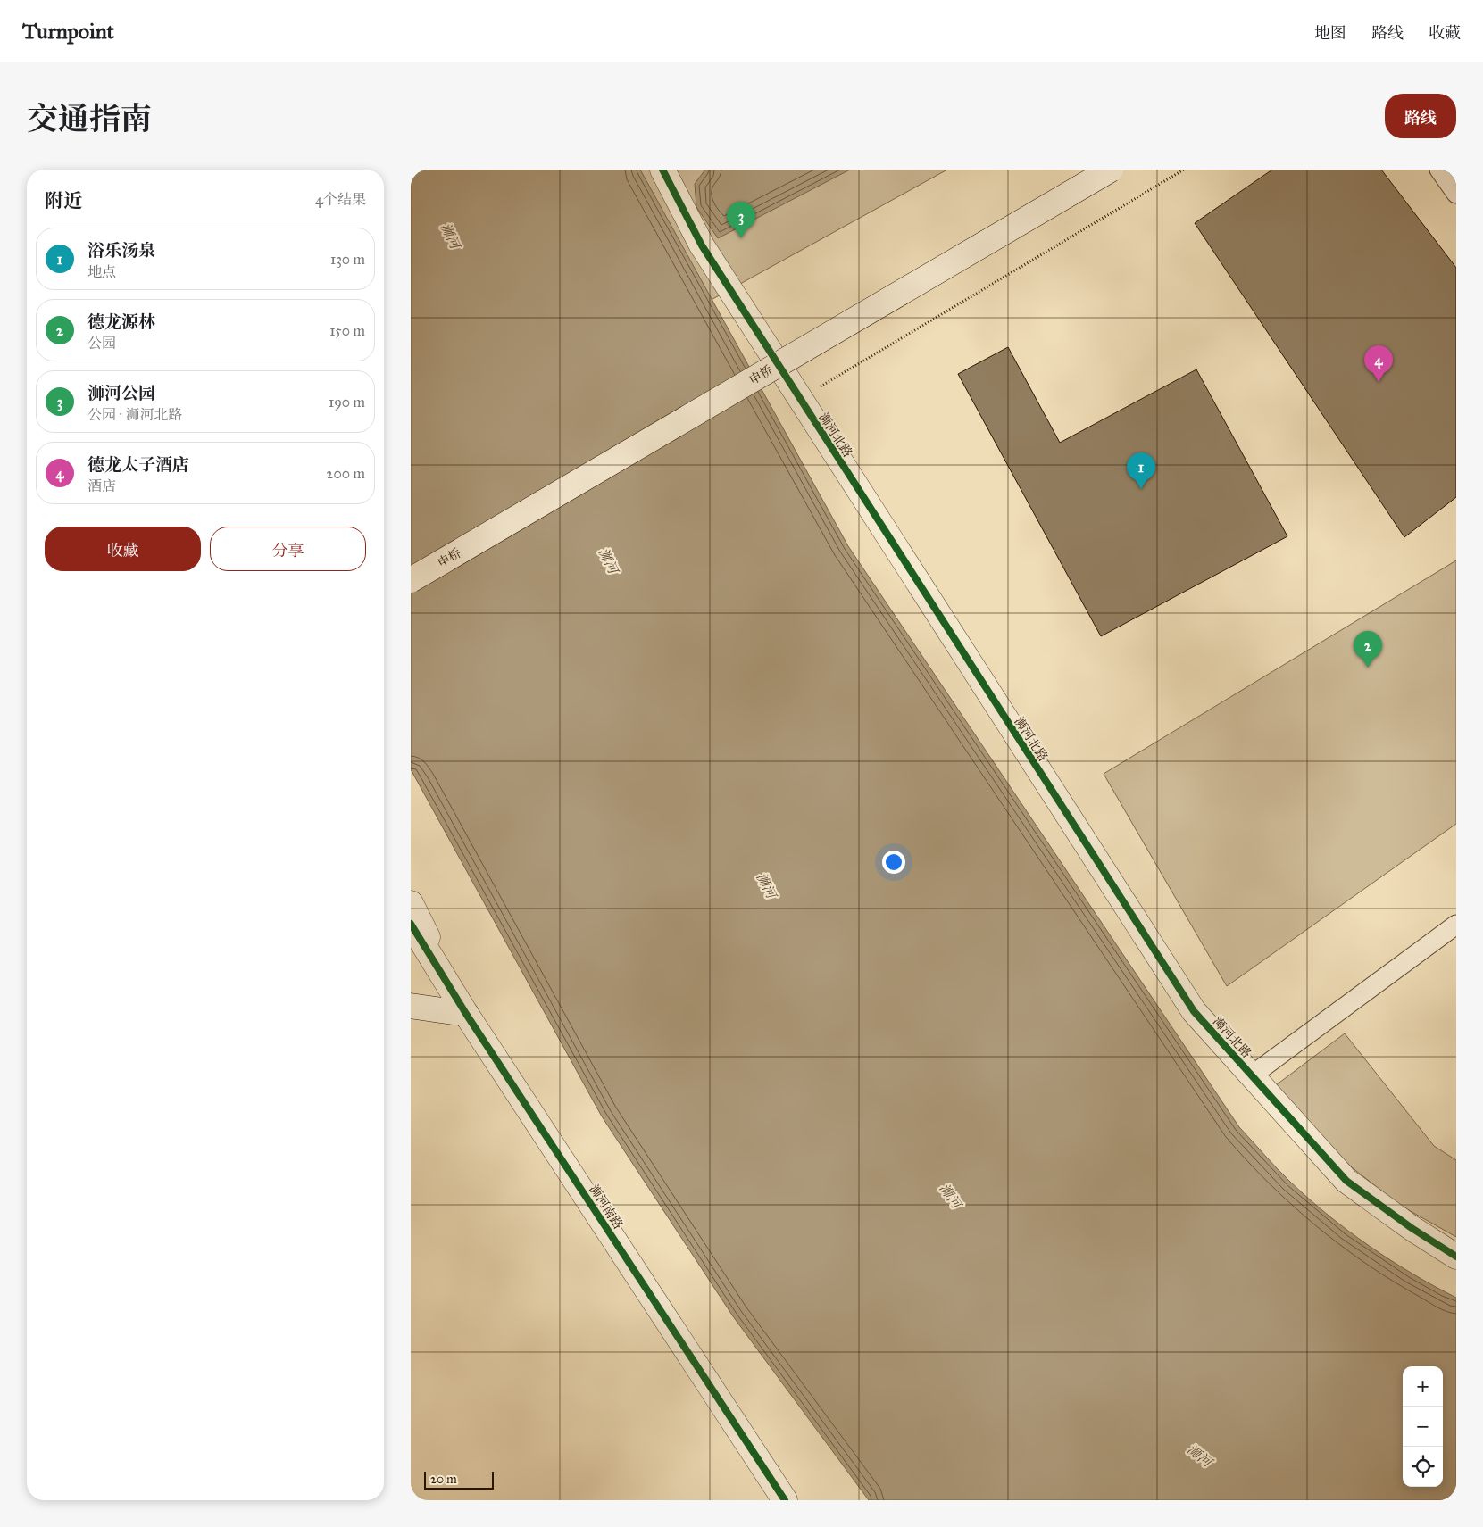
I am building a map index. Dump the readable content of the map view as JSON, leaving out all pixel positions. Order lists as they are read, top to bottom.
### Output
{
  "streets": {
    "street": ["申桥", "浉河北路", "浉河南路"]
  },
  "water": ["浉河"],
  "scale_bar": "20 m",
  "page": {
    "header": "Turnpoint",
    "nav": ["地图", "路线", "收藏"],
    "title": "交通指南",
    "buttons": [
      "路线",
      ["收藏", "分享"]
    ],
    "heading": ["附近", "4个结果"],
    "pins": [
      "3",
      "4",
      "1",
      "2"
    ],
    "list": [
      {
        "mark": "1",
        "name": "浴乐汤泉",
        "note": "地点",
        "value": "130 m"
      },
      {
        "mark": "2",
        "name": "德龙源林",
        "note": "公园",
        "value": "150 m"
      },
      {
        "mark": "3",
        "name": "浉河公园",
        "note": "公园 · 浉河北路",
        "value": "190 m"
      },
      {
        "mark": "4",
        "name": "德龙太子酒店",
        "note": "酒店",
        "value": "200 m"
      }
    ],
    "map_buttons": ["+", "−"],
    "scale": "20 m"
  }
}
